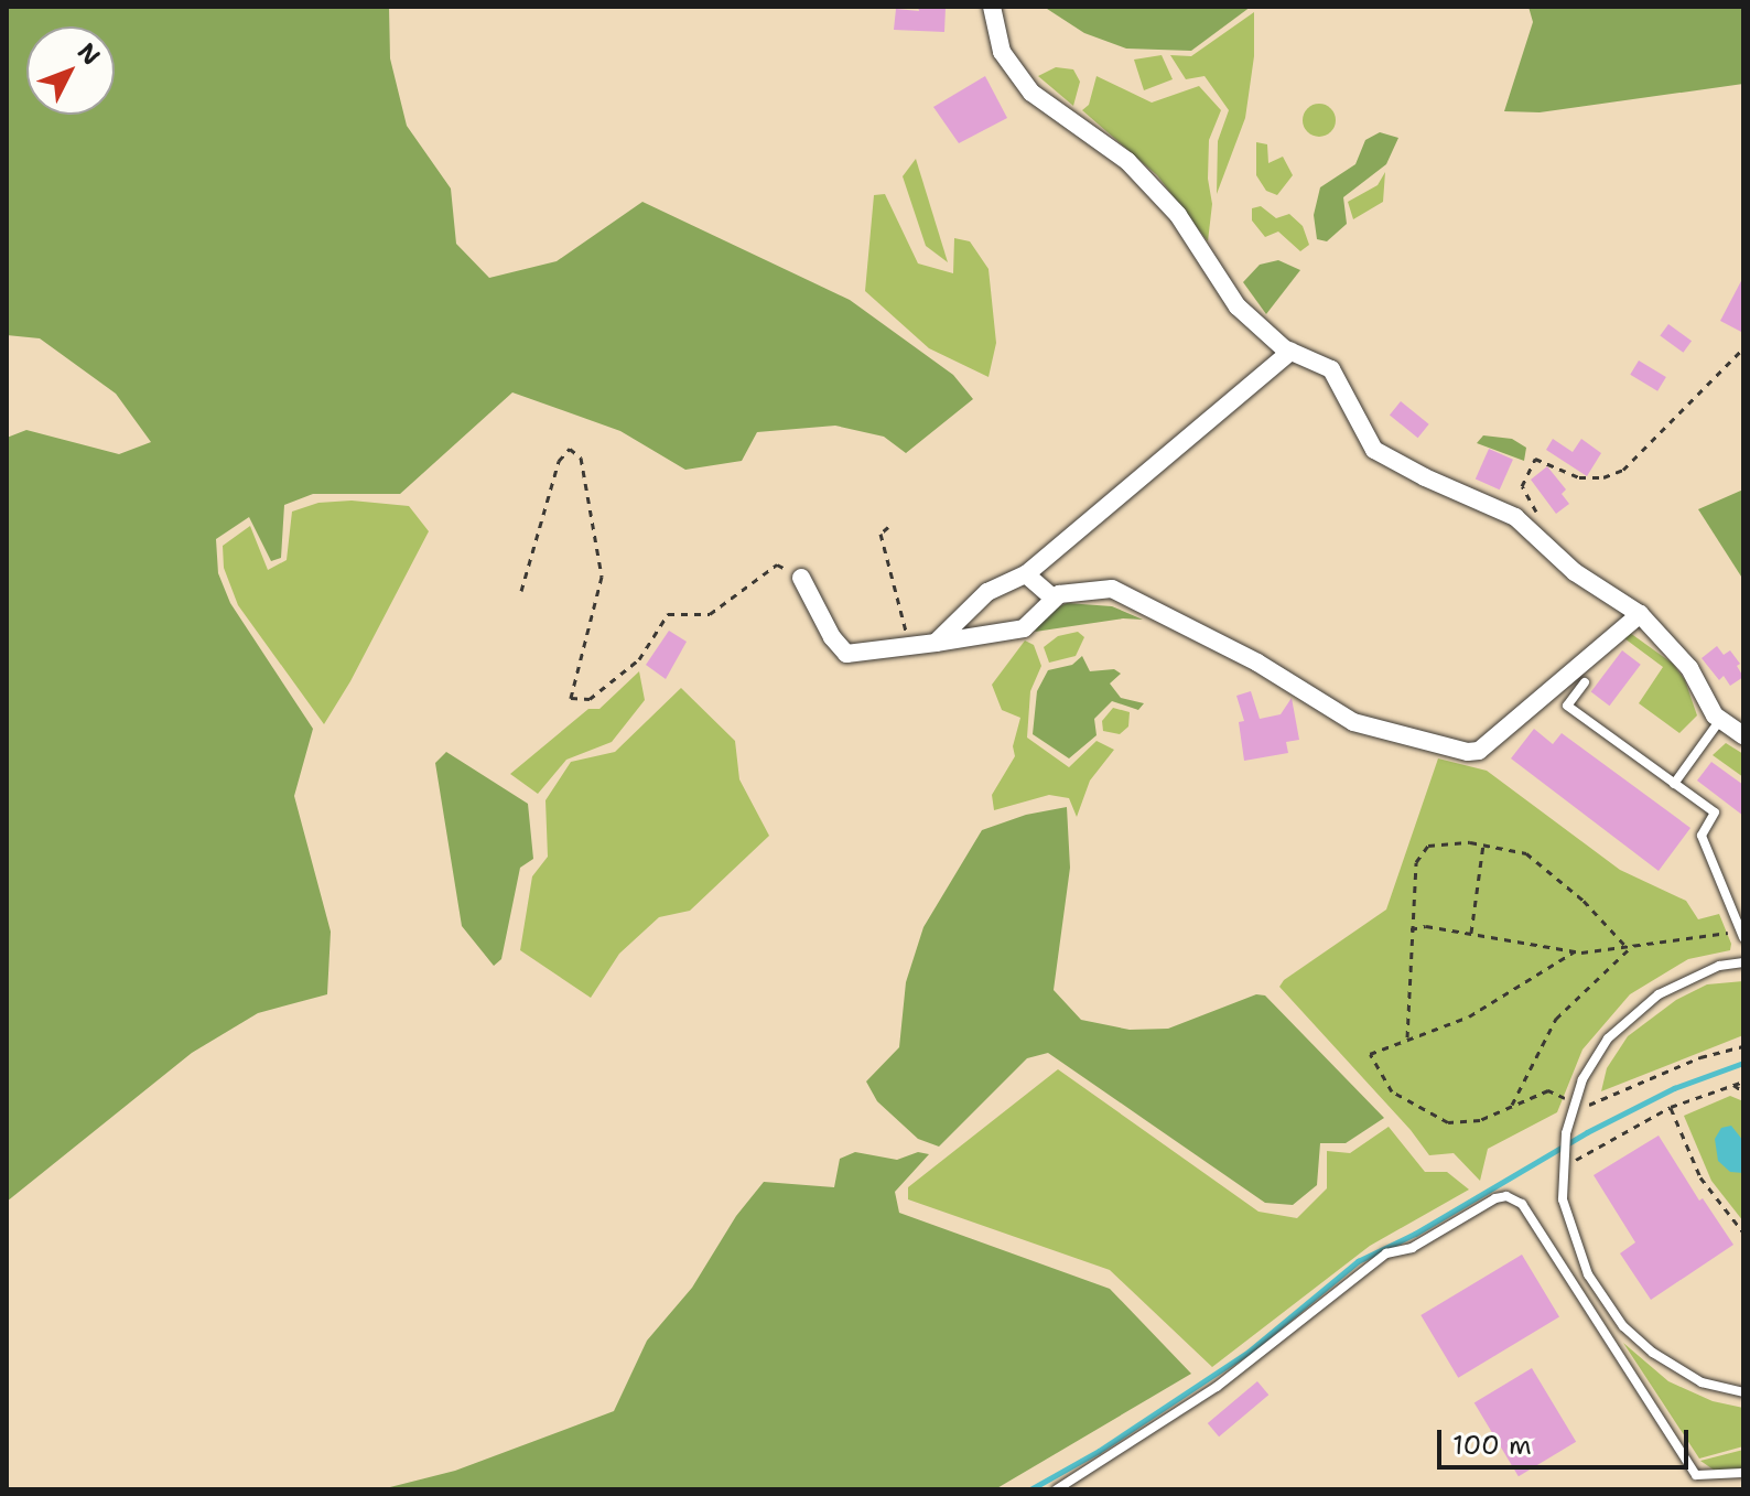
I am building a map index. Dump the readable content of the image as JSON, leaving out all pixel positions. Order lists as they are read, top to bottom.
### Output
{
  "scale_bar": "100 m",
  "north": "top right"
}
